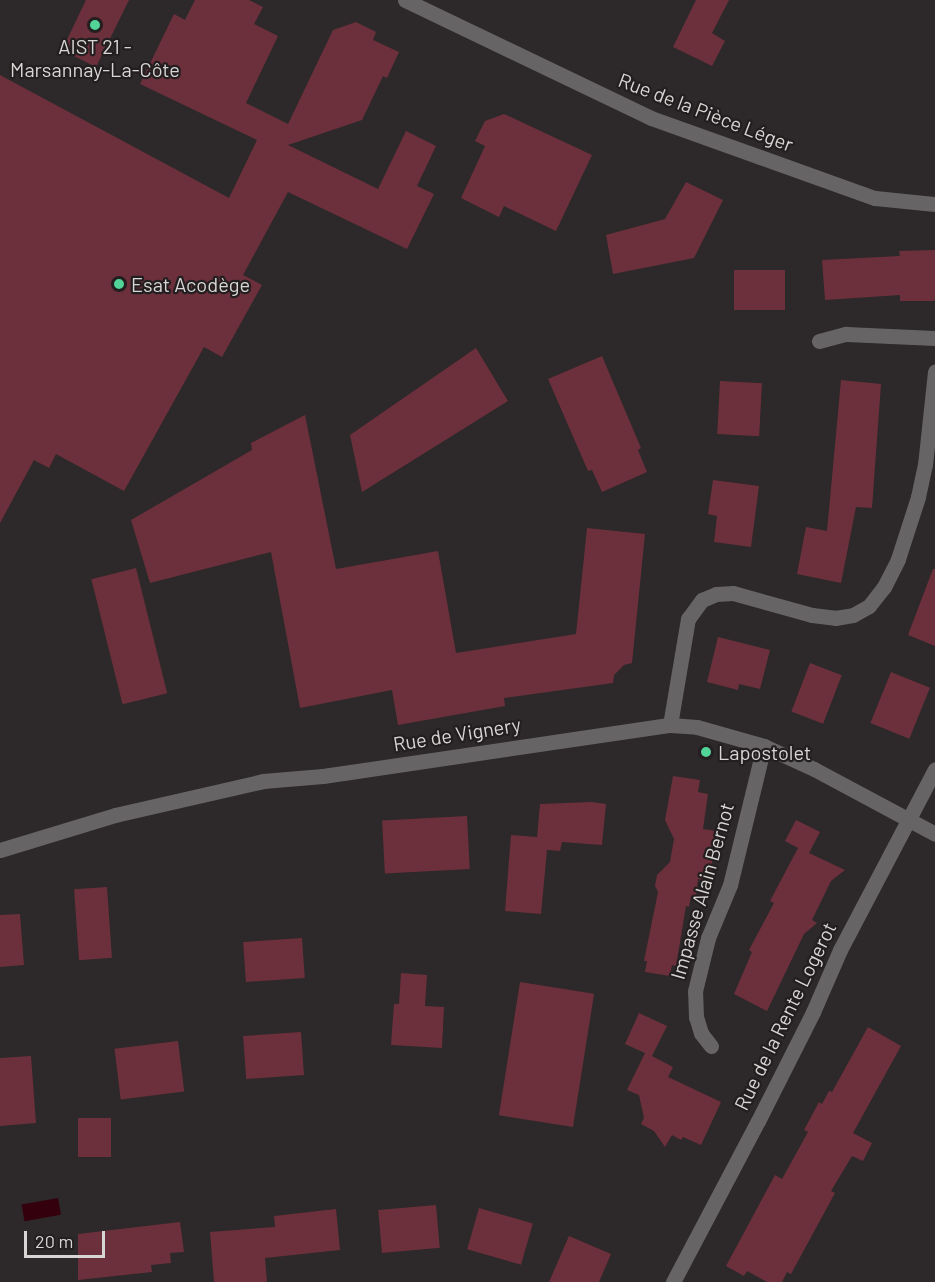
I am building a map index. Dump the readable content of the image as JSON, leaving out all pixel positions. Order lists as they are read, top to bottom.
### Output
{
  "streets": {
    "street": [
      "Rue de la Pièce Léger",
      "Rue de Vignery",
      "Impasse Alain Bernot",
      "Rue de la Rente Logerot"
    ]
  },
  "crossings": [
    ["Rue de Vignery", "Impasse Alain Bernot"],
    ["Rue de Vignery", "Rue de la Rente Logerot"]
  ],
  "places": ["AIST 21 - Marsannay-La-Côte", "Esat Acodège", "Lapostolet"],
  "scale_bar": "20 m"
}
